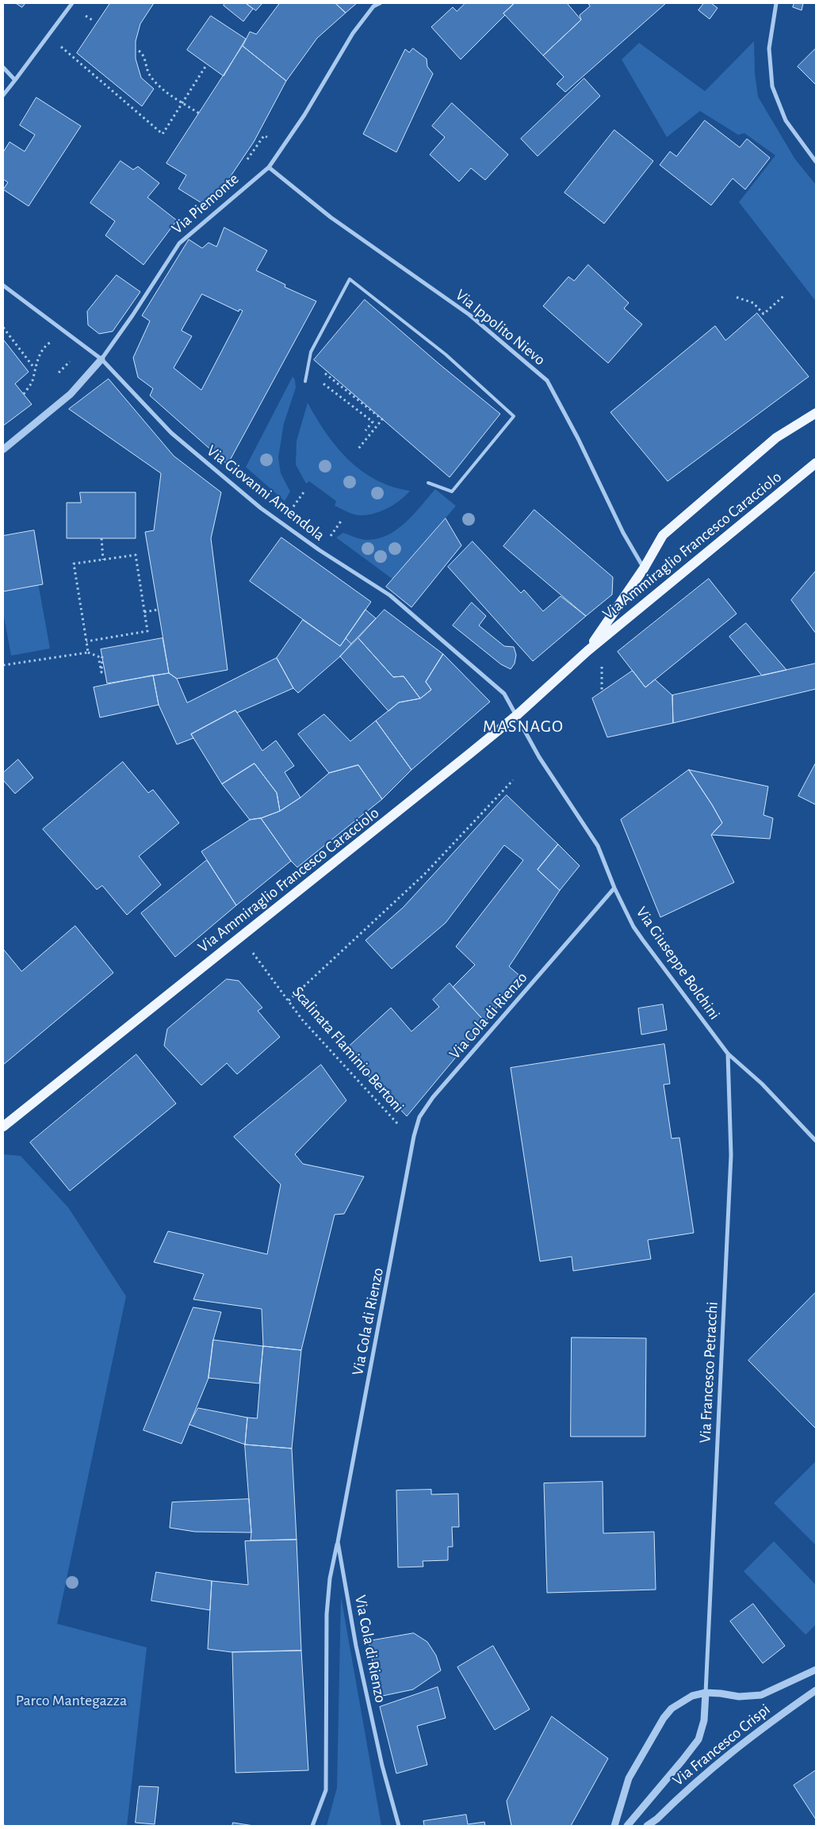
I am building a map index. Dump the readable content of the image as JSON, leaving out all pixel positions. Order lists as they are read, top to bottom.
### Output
{
  "streets": {
    "main road": ["Via Ammiraglio Francesco Caracciolo"],
    "street": [
      "Via Piemonte",
      "Via Ippolito Nievo",
      "Via Giovanni Amendola",
      "Via Giuseppe Bolchini",
      "Via Cola di Rienzo",
      "Via Francesco Petracchi",
      "Via Francesco Crispi"
    ],
    "path": ["Scalinata Flaminio Bertoni"]
  },
  "crossings": [
    ["Via Piemonte", "Via Ippolito Nievo"],
    ["Via Piemonte", "Via Giovanni Amendola"],
    ["Via Ippolito Nievo", "Via Ammiraglio Francesco Caracciolo"],
    ["Via Giovanni Amendola", "Via Ammiraglio Francesco Caracciolo"],
    ["Via Giovanni Amendola", "Via Giuseppe Bolchini"],
    ["Via Ammiraglio Francesco Caracciolo", "Via Giuseppe Bolchini"],
    ["Via Ammiraglio Francesco Caracciolo", "Scalinata Flaminio Bertoni"],
    ["Via Giuseppe Bolchini", "Via Cola di Rienzo"],
    ["Via Giuseppe Bolchini", "Via Francesco Petracchi"],
    ["Via Cola di Rienzo", "Scalinata Flaminio Bertoni"],
    ["Via Francesco Petracchi", "Via Francesco Crispi"]
  ],
  "districts": ["MASNAGO"],
  "parks": ["Parco Mantegazza"]
}
